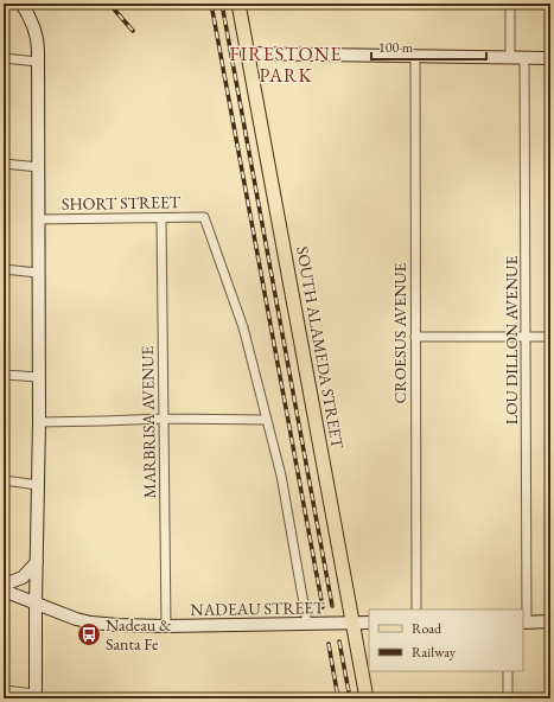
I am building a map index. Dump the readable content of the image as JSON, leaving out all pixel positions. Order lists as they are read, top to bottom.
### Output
{
  "streets": {
    "main road": ["SOUTH ALAMEDA STREET", "NADEAU STREET"],
    "street": [
      "SHORT STREET",
      "CROESUS AVENUE",
      "LOU DILLON AVENUE",
      "MARBRISA AVENUE"
    ]
  },
  "crossings": [
    ["SHORT STREET", "MARBRISA AVENUE"],
    ["SOUTH ALAMEDA STREET", "NADEAU STREET"],
    ["MARBRISA AVENUE", "NADEAU STREET"]
  ],
  "districts": ["FIRESTONE PARK"],
  "places": {
    "bus stop": ["Nadeau & Santa Fe"]
  },
  "legend": ["Road", "Railway"],
  "scale_bar": "100 m"
}
